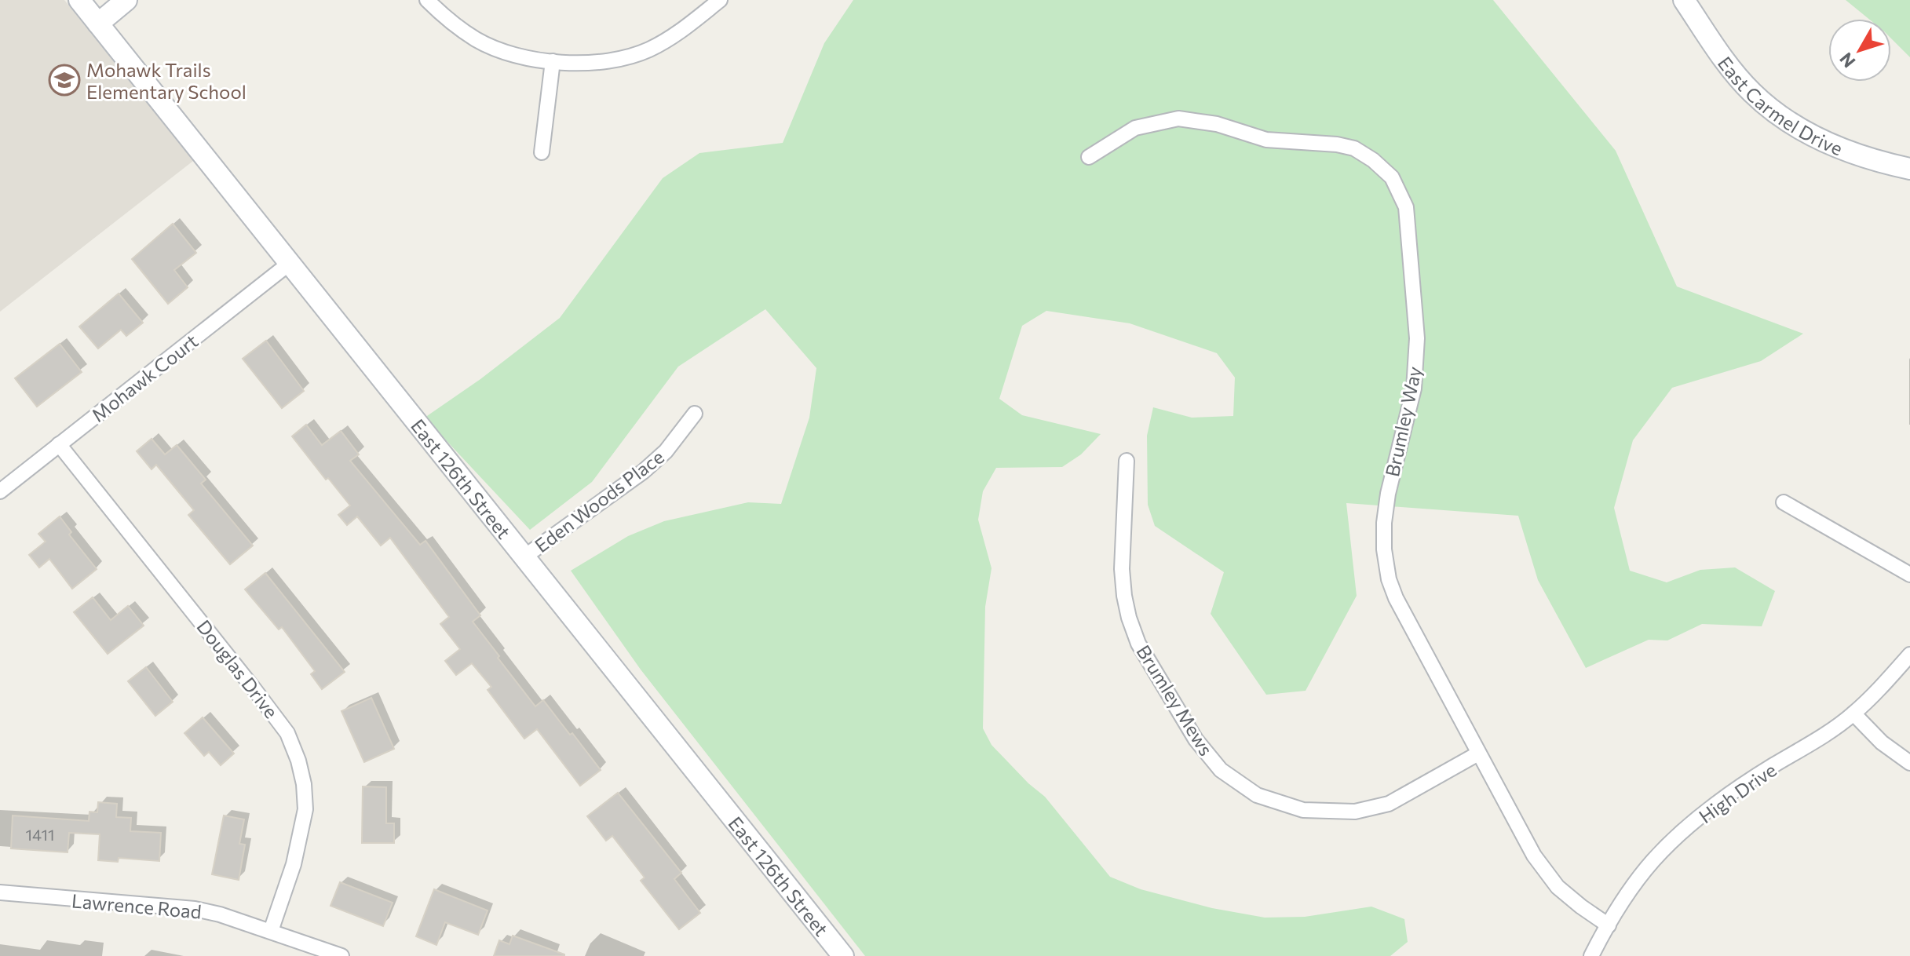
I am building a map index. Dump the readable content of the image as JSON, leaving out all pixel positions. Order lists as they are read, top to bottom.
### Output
{
  "streets": {
    "street": [
      "East Carmel Drive",
      "Mohawk Court",
      "Brumley Way",
      "East 126th Street",
      "Eden Woods Place",
      "Douglas Drive",
      "Brumley Mews",
      "High Drive",
      "Lawrence Road"
    ]
  },
  "crossings": [
    ["Mohawk Court", "East 126th Street"],
    ["Mohawk Court", "Douglas Drive"],
    ["Brumley Way", "Brumley Mews"],
    ["Brumley Way", "High Drive"],
    ["East 126th Street", "Eden Woods Place"],
    ["Douglas Drive", "Lawrence Road"]
  ],
  "places": {
    "school or university": ["Mohawk Trails Elementary School"]
  },
  "house_numbers": ["1411"],
  "north": "bottom left"
}
